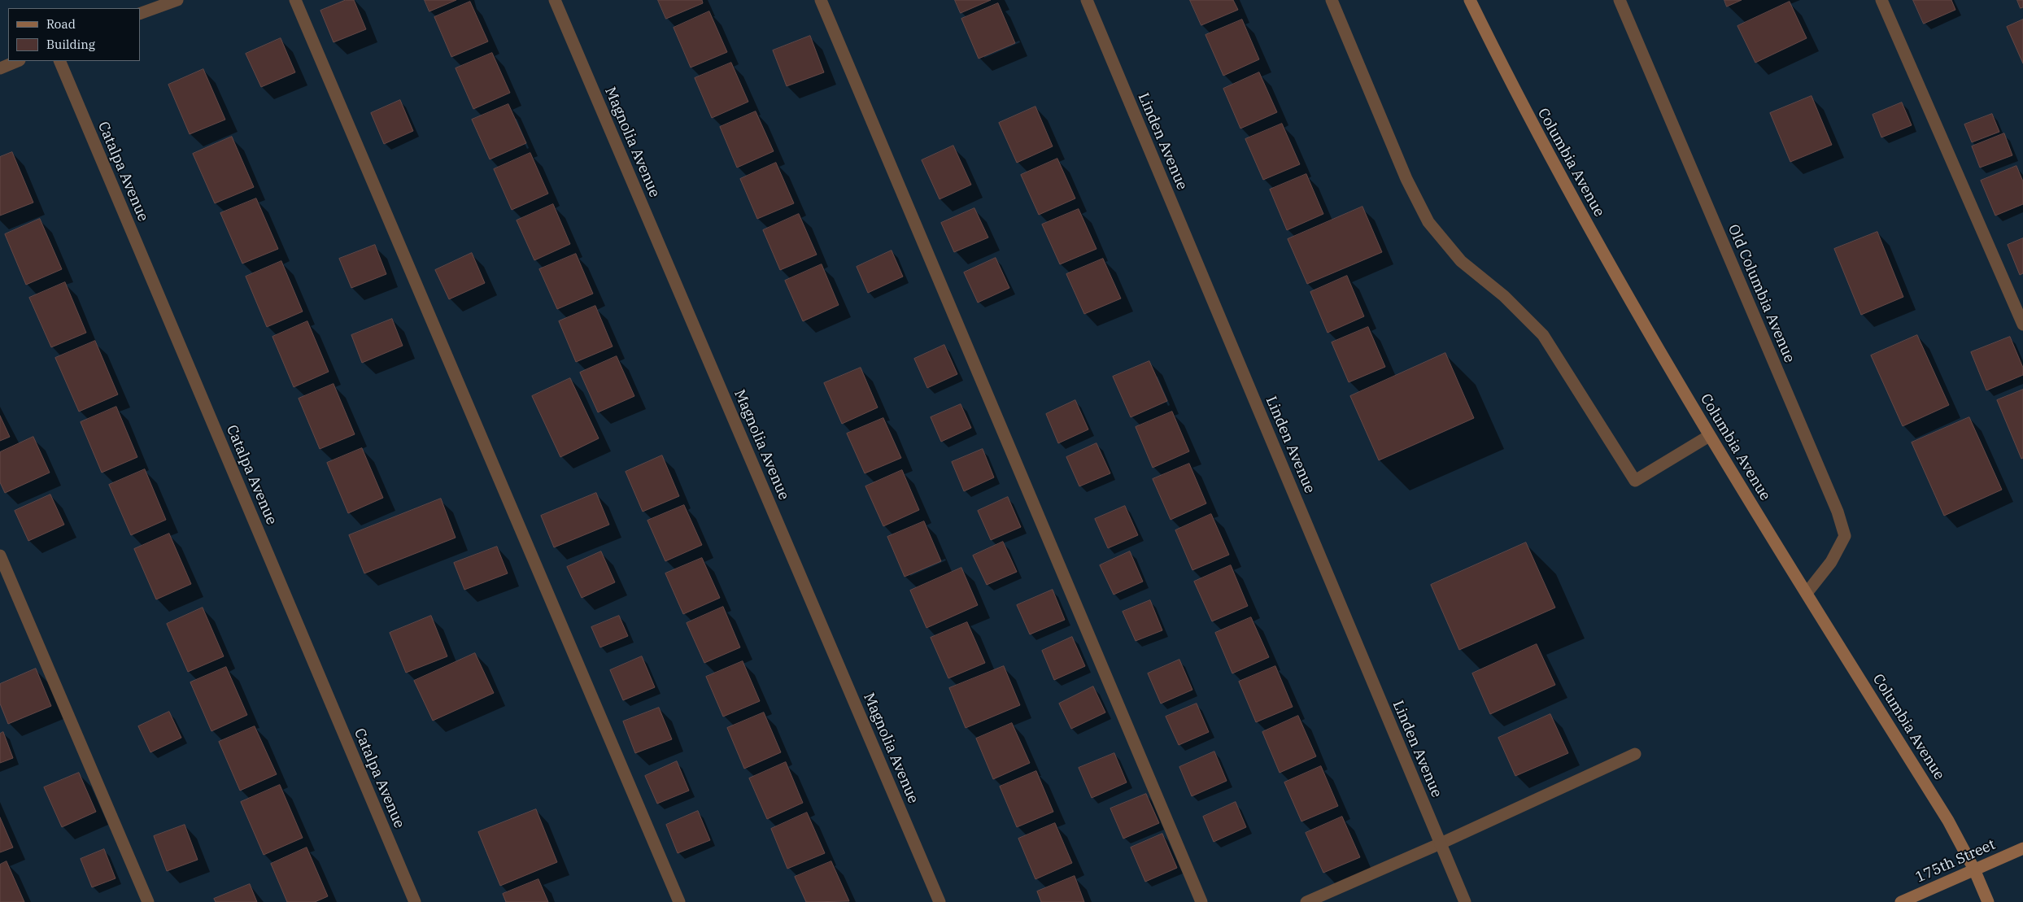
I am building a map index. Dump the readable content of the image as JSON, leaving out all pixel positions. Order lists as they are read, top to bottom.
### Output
{
  "streets": {
    "street": [
      "Linden Avenue",
      "Magnolia Avenue",
      "Columbia Avenue",
      "Catalpa Avenue",
      "Old Columbia Avenue",
      "175th Street"
    ]
  },
  "crossings": [
    ["Columbia Avenue", "Old Columbia Avenue"],
    ["Columbia Avenue", "175th Street"]
  ],
  "legend": ["Road", "Building"]
}
